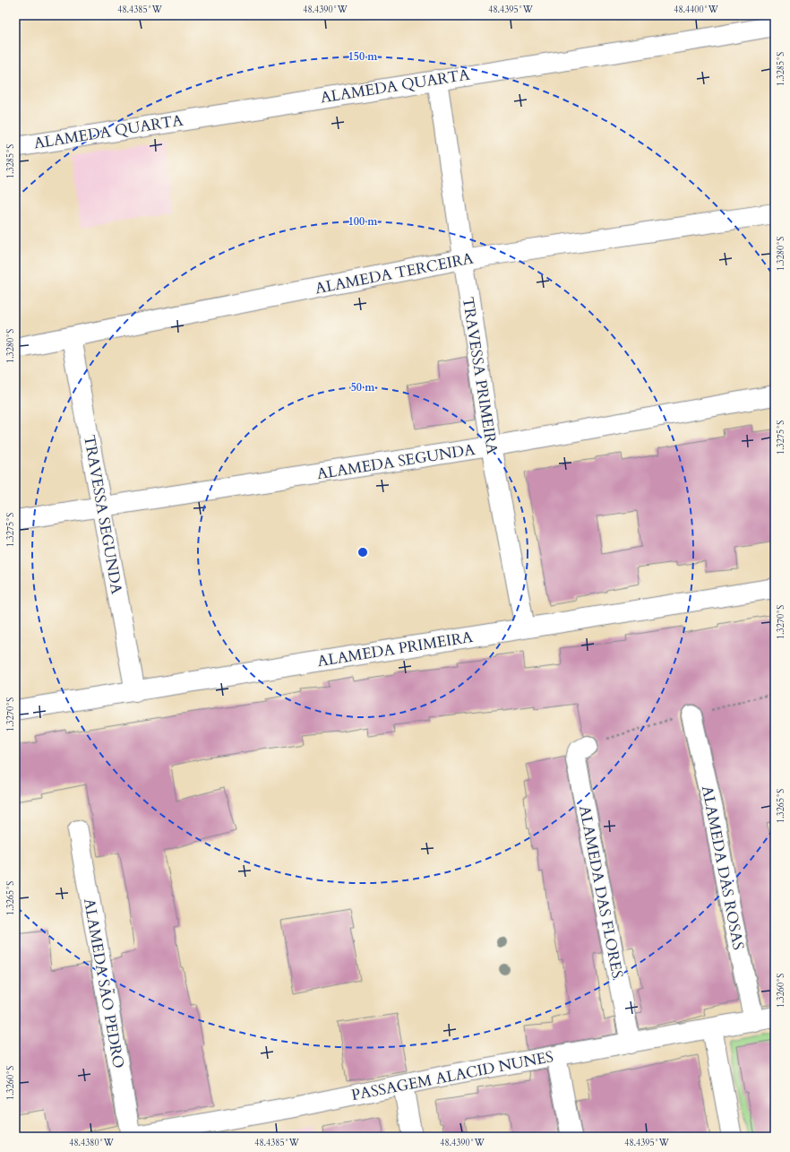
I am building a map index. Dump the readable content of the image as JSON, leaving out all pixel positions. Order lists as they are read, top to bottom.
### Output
{
  "streets": {
    "street": [
      "ALAMEDA QUARTA",
      "ALAMEDA TERCEIRA",
      "TRAVESSA PRIMEIRA",
      "ALAMEDA SEGUNDA",
      "TRAVESSA SEGUNDA",
      "ALAMEDA PRIMEIRA",
      "ALAMEDA DAS ROSAS",
      "ALAMEDA DAS FLORES",
      "ALAMEDA SÃO PEDRO",
      "PASSAGEM ALACID NUNES"
    ]
  },
  "crossings": [
    ["ALAMEDA QUARTA", "TRAVESSA PRIMEIRA"],
    ["ALAMEDA TERCEIRA", "TRAVESSA PRIMEIRA"],
    ["ALAMEDA TERCEIRA", "TRAVESSA SEGUNDA"],
    ["TRAVESSA PRIMEIRA", "ALAMEDA SEGUNDA"],
    ["TRAVESSA PRIMEIRA", "ALAMEDA PRIMEIRA"],
    ["ALAMEDA SEGUNDA", "TRAVESSA SEGUNDA"],
    ["TRAVESSA SEGUNDA", "ALAMEDA PRIMEIRA"],
    ["ALAMEDA DAS ROSAS", "PASSAGEM ALACID NUNES"],
    ["ALAMEDA DAS FLORES", "PASSAGEM ALACID NUNES"],
    ["ALAMEDA SÃO PEDRO", "PASSAGEM ALACID NUNES"]
  ],
  "coordinates": [
    "48.4385°W",
    "48.4390°W",
    "48.4395°W",
    "48.4400°W",
    "1.3285°S",
    "1.3280°S",
    "1.3275°S",
    "1.3270°S",
    "1.3265°S",
    "1.3260°S",
    "48.4380°W"
  ],
  "rings": ["150 m", "100 m", "50 m"]
}
